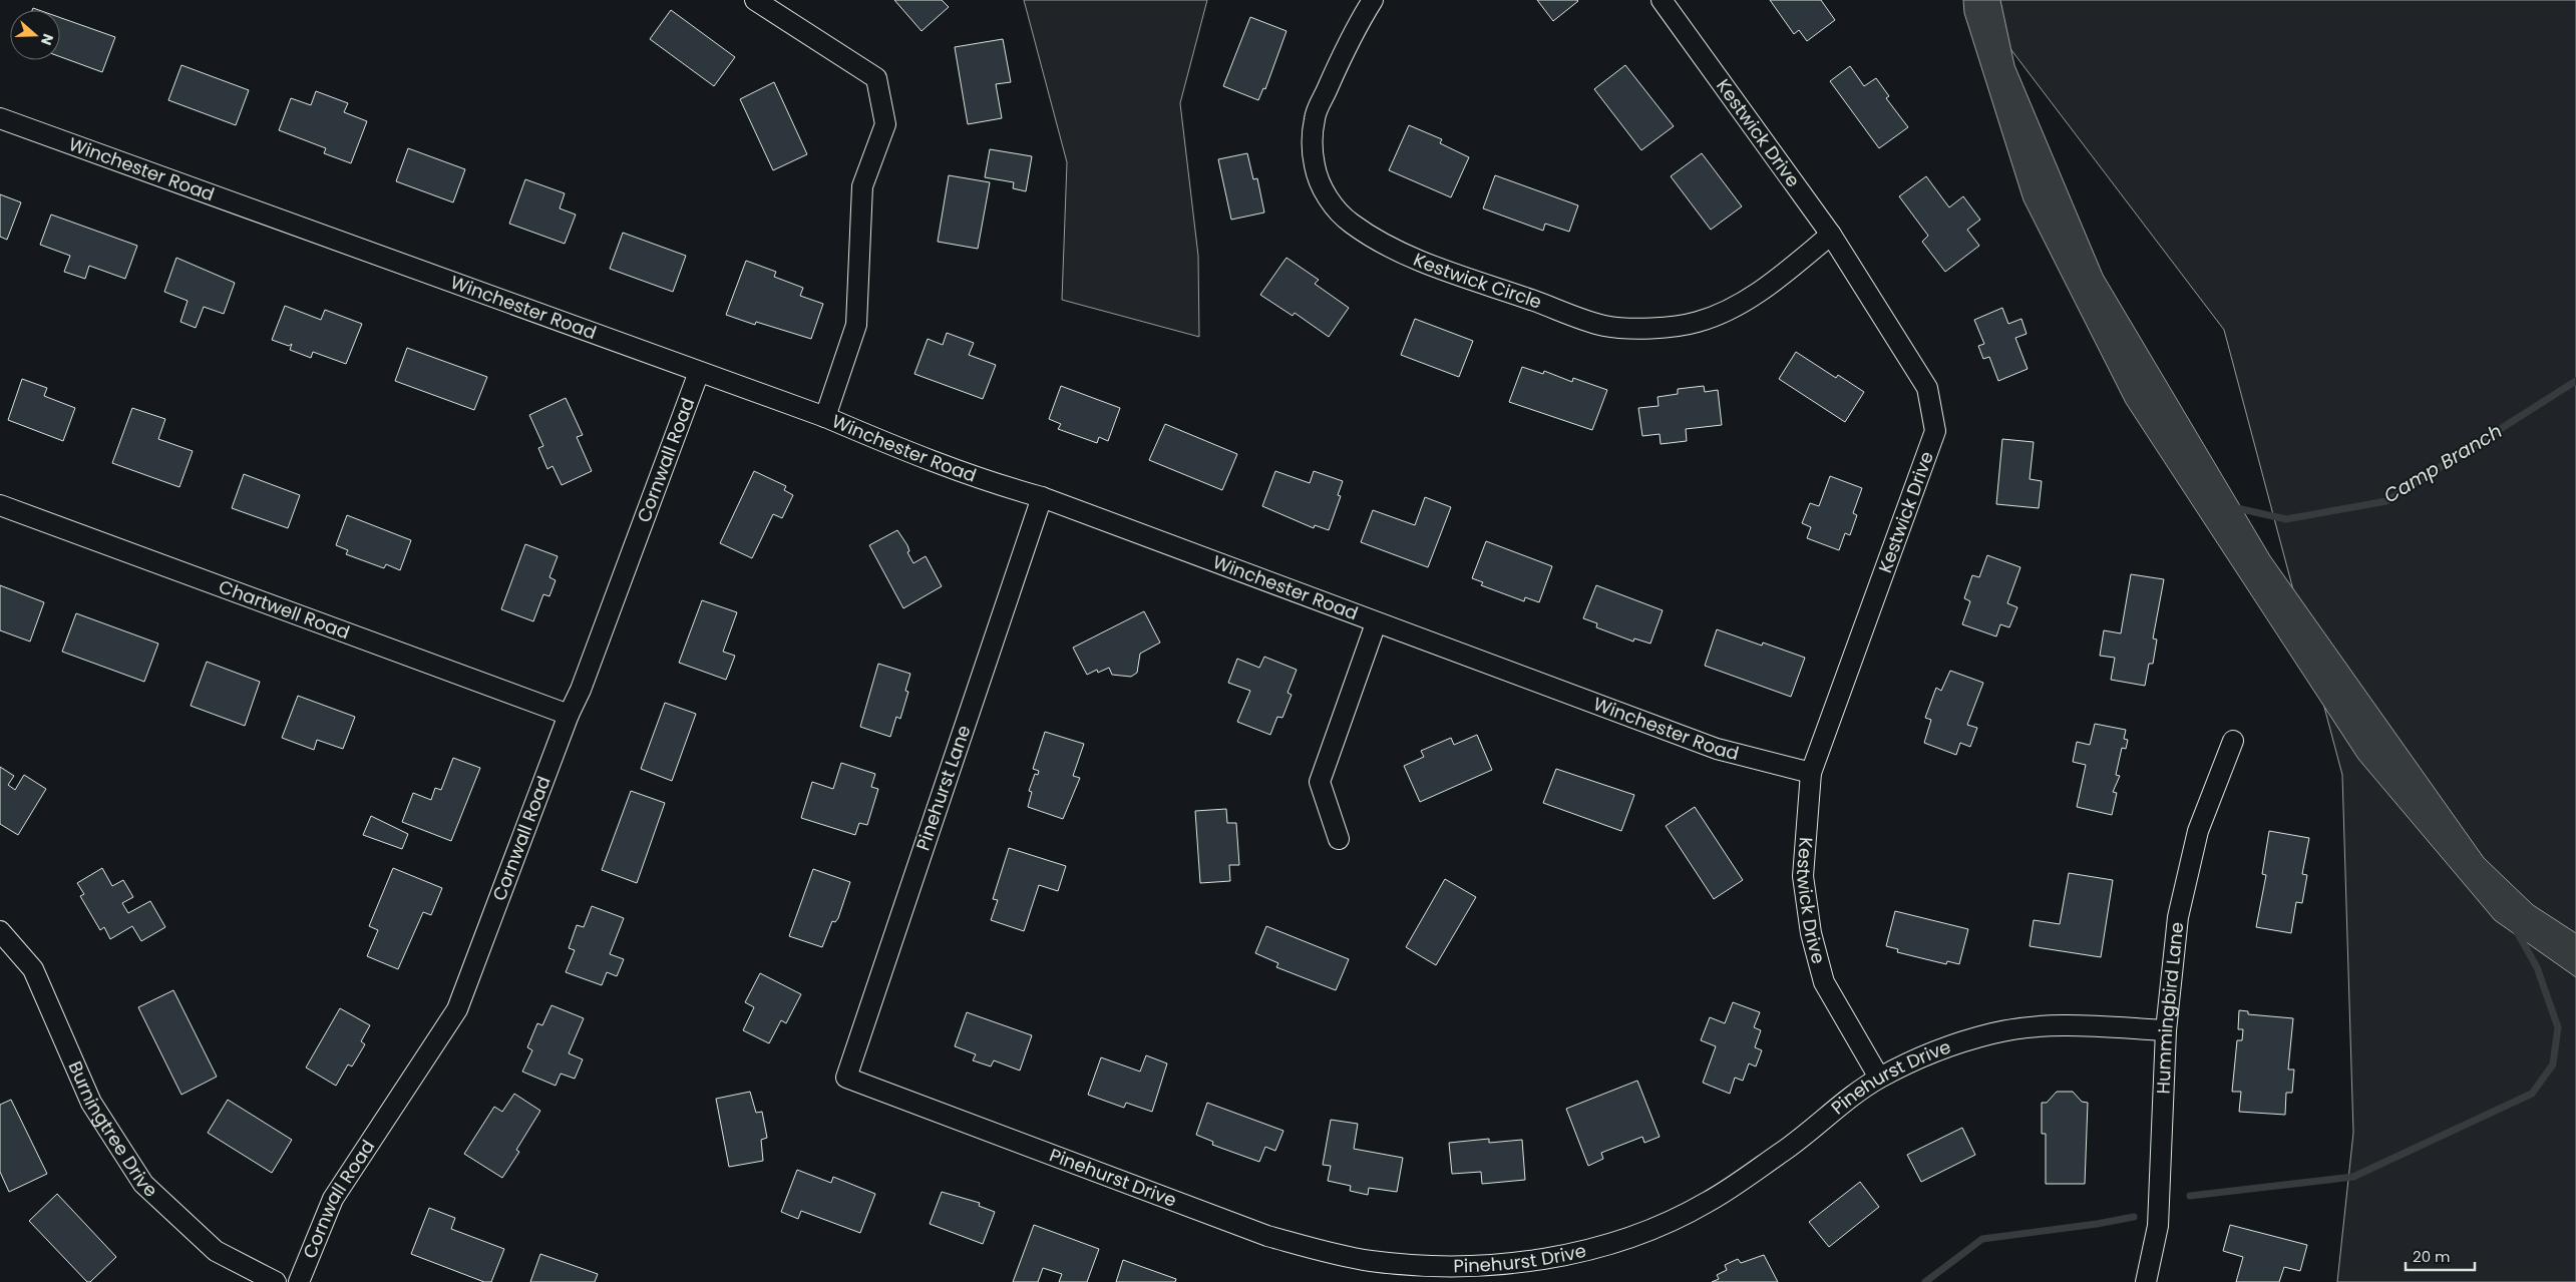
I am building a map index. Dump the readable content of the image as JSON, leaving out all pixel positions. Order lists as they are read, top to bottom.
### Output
{
  "streets": {
    "street": [
      "Kestwick Drive",
      "Winchester Road",
      "Kestwick Circle",
      "Cornwall Road",
      "Chartwell Road",
      "Pinehurst Lane",
      "Hummingbird Lane",
      "Pinehurst Drive",
      "Burningtree Drive"
    ]
  },
  "crossings": [
    ["Kestwick Drive", "Winchester Road"],
    ["Kestwick Drive", "Kestwick Circle"],
    ["Kestwick Drive", "Pinehurst Drive"],
    ["Winchester Road", "Cornwall Road"],
    ["Winchester Road", "Pinehurst Lane"],
    ["Cornwall Road", "Chartwell Road"],
    ["Pinehurst Lane", "Pinehurst Drive"],
    ["Hummingbird Lane", "Pinehurst Drive"]
  ],
  "water": ["Camp Branch"],
  "scale_bar": "20 m",
  "north": "right"
}
